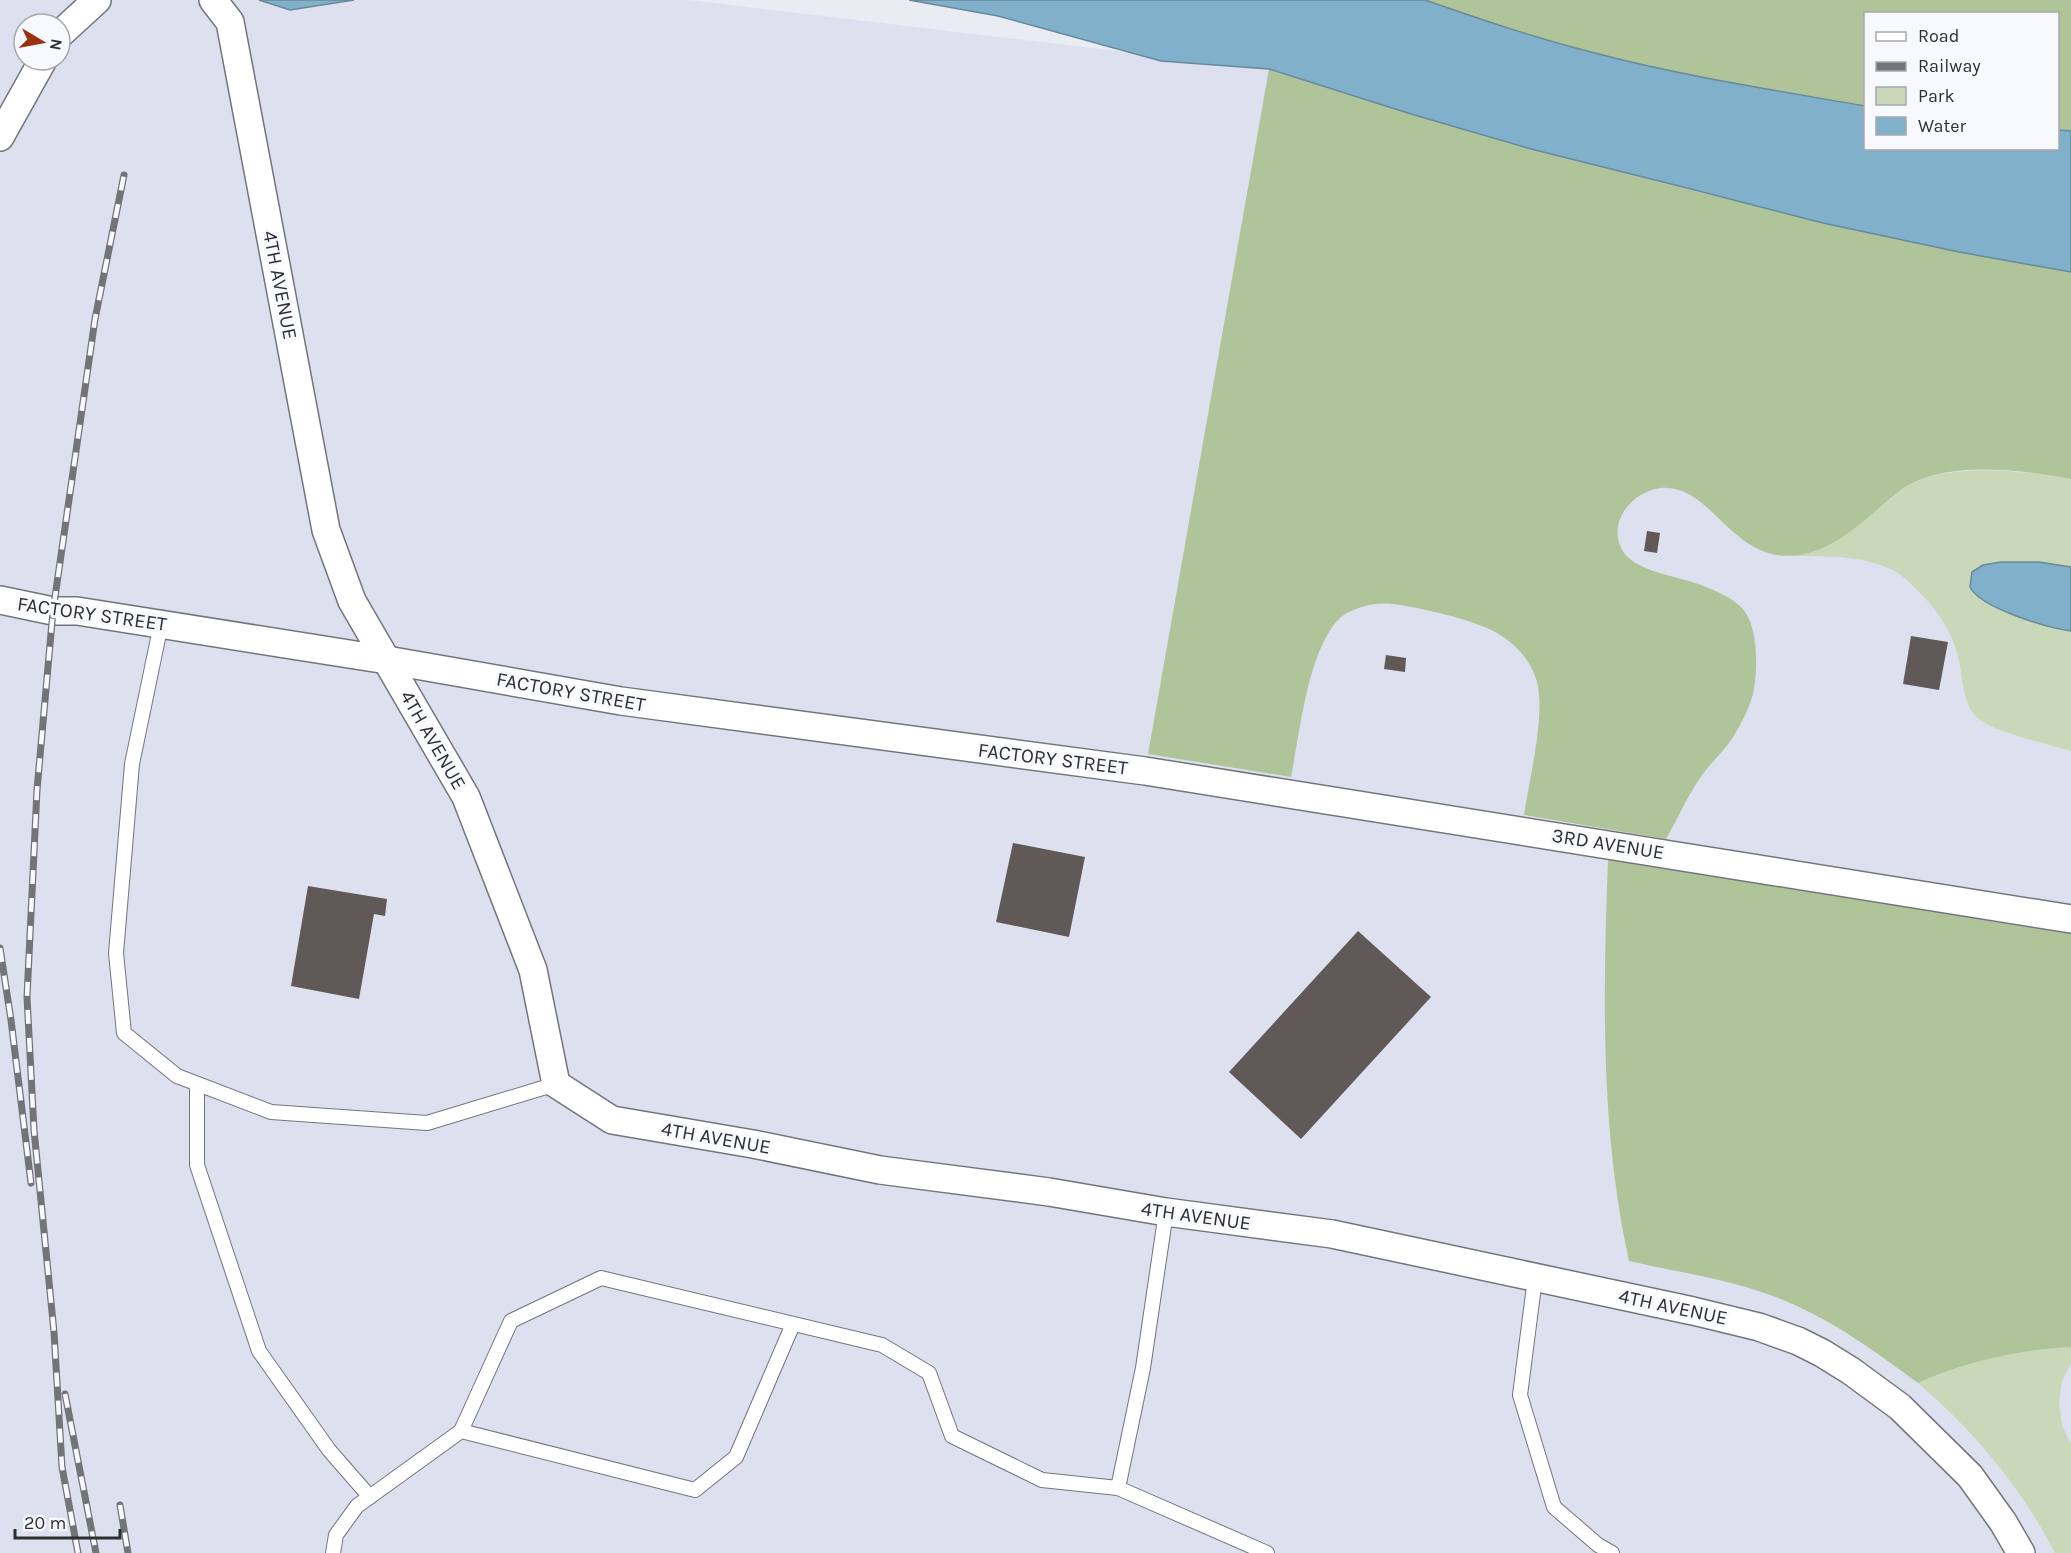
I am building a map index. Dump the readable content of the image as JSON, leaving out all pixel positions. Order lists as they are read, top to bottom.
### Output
{
  "streets": {
    "street": ["4TH AVENUE", "FACTORY STREET", "3RD AVENUE"]
  },
  "crossings": [
    ["4TH AVENUE", "FACTORY STREET"],
    ["FACTORY STREET", "3RD AVENUE"]
  ],
  "legend": [
    "Road",
    "Railway",
    "Park",
    "Water"
  ],
  "scale_bar": "20 m",
  "north": "right"
}
